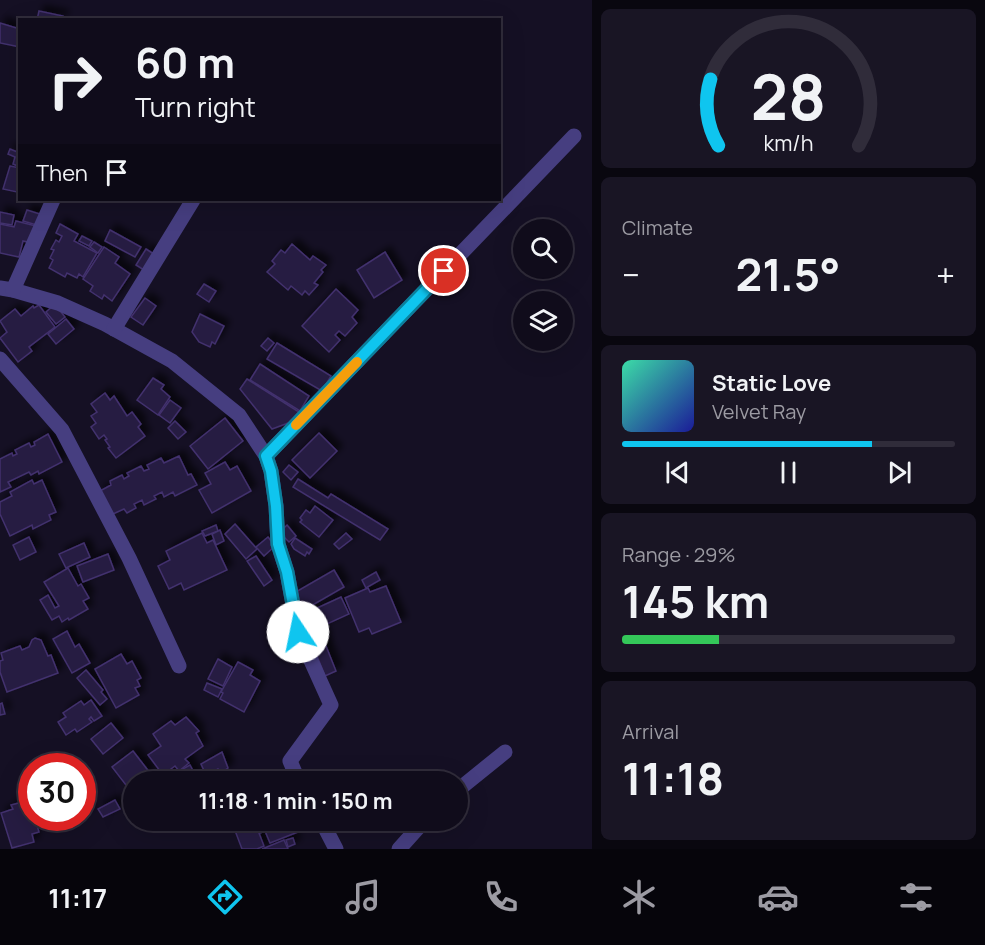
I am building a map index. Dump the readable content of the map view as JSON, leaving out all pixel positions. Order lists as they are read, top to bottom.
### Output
{
  "page": {
    "turn": ["60 m", "Turn right"],
    "then": "Then",
    "tile": [
      "Climate",
      ["Range · 29%", "145 km"],
      ["Arrival", "11:18"]
    ],
    "heat": ["−", "21.5°", "+"],
    "song": ["Static Love", "Velvet Ray"],
    "limit": "30",
    "trip": "11:18 · 1 min · 150 m",
    "tabs": "11:17",
    "gauge": ["28", "km/h"]
  }
}
